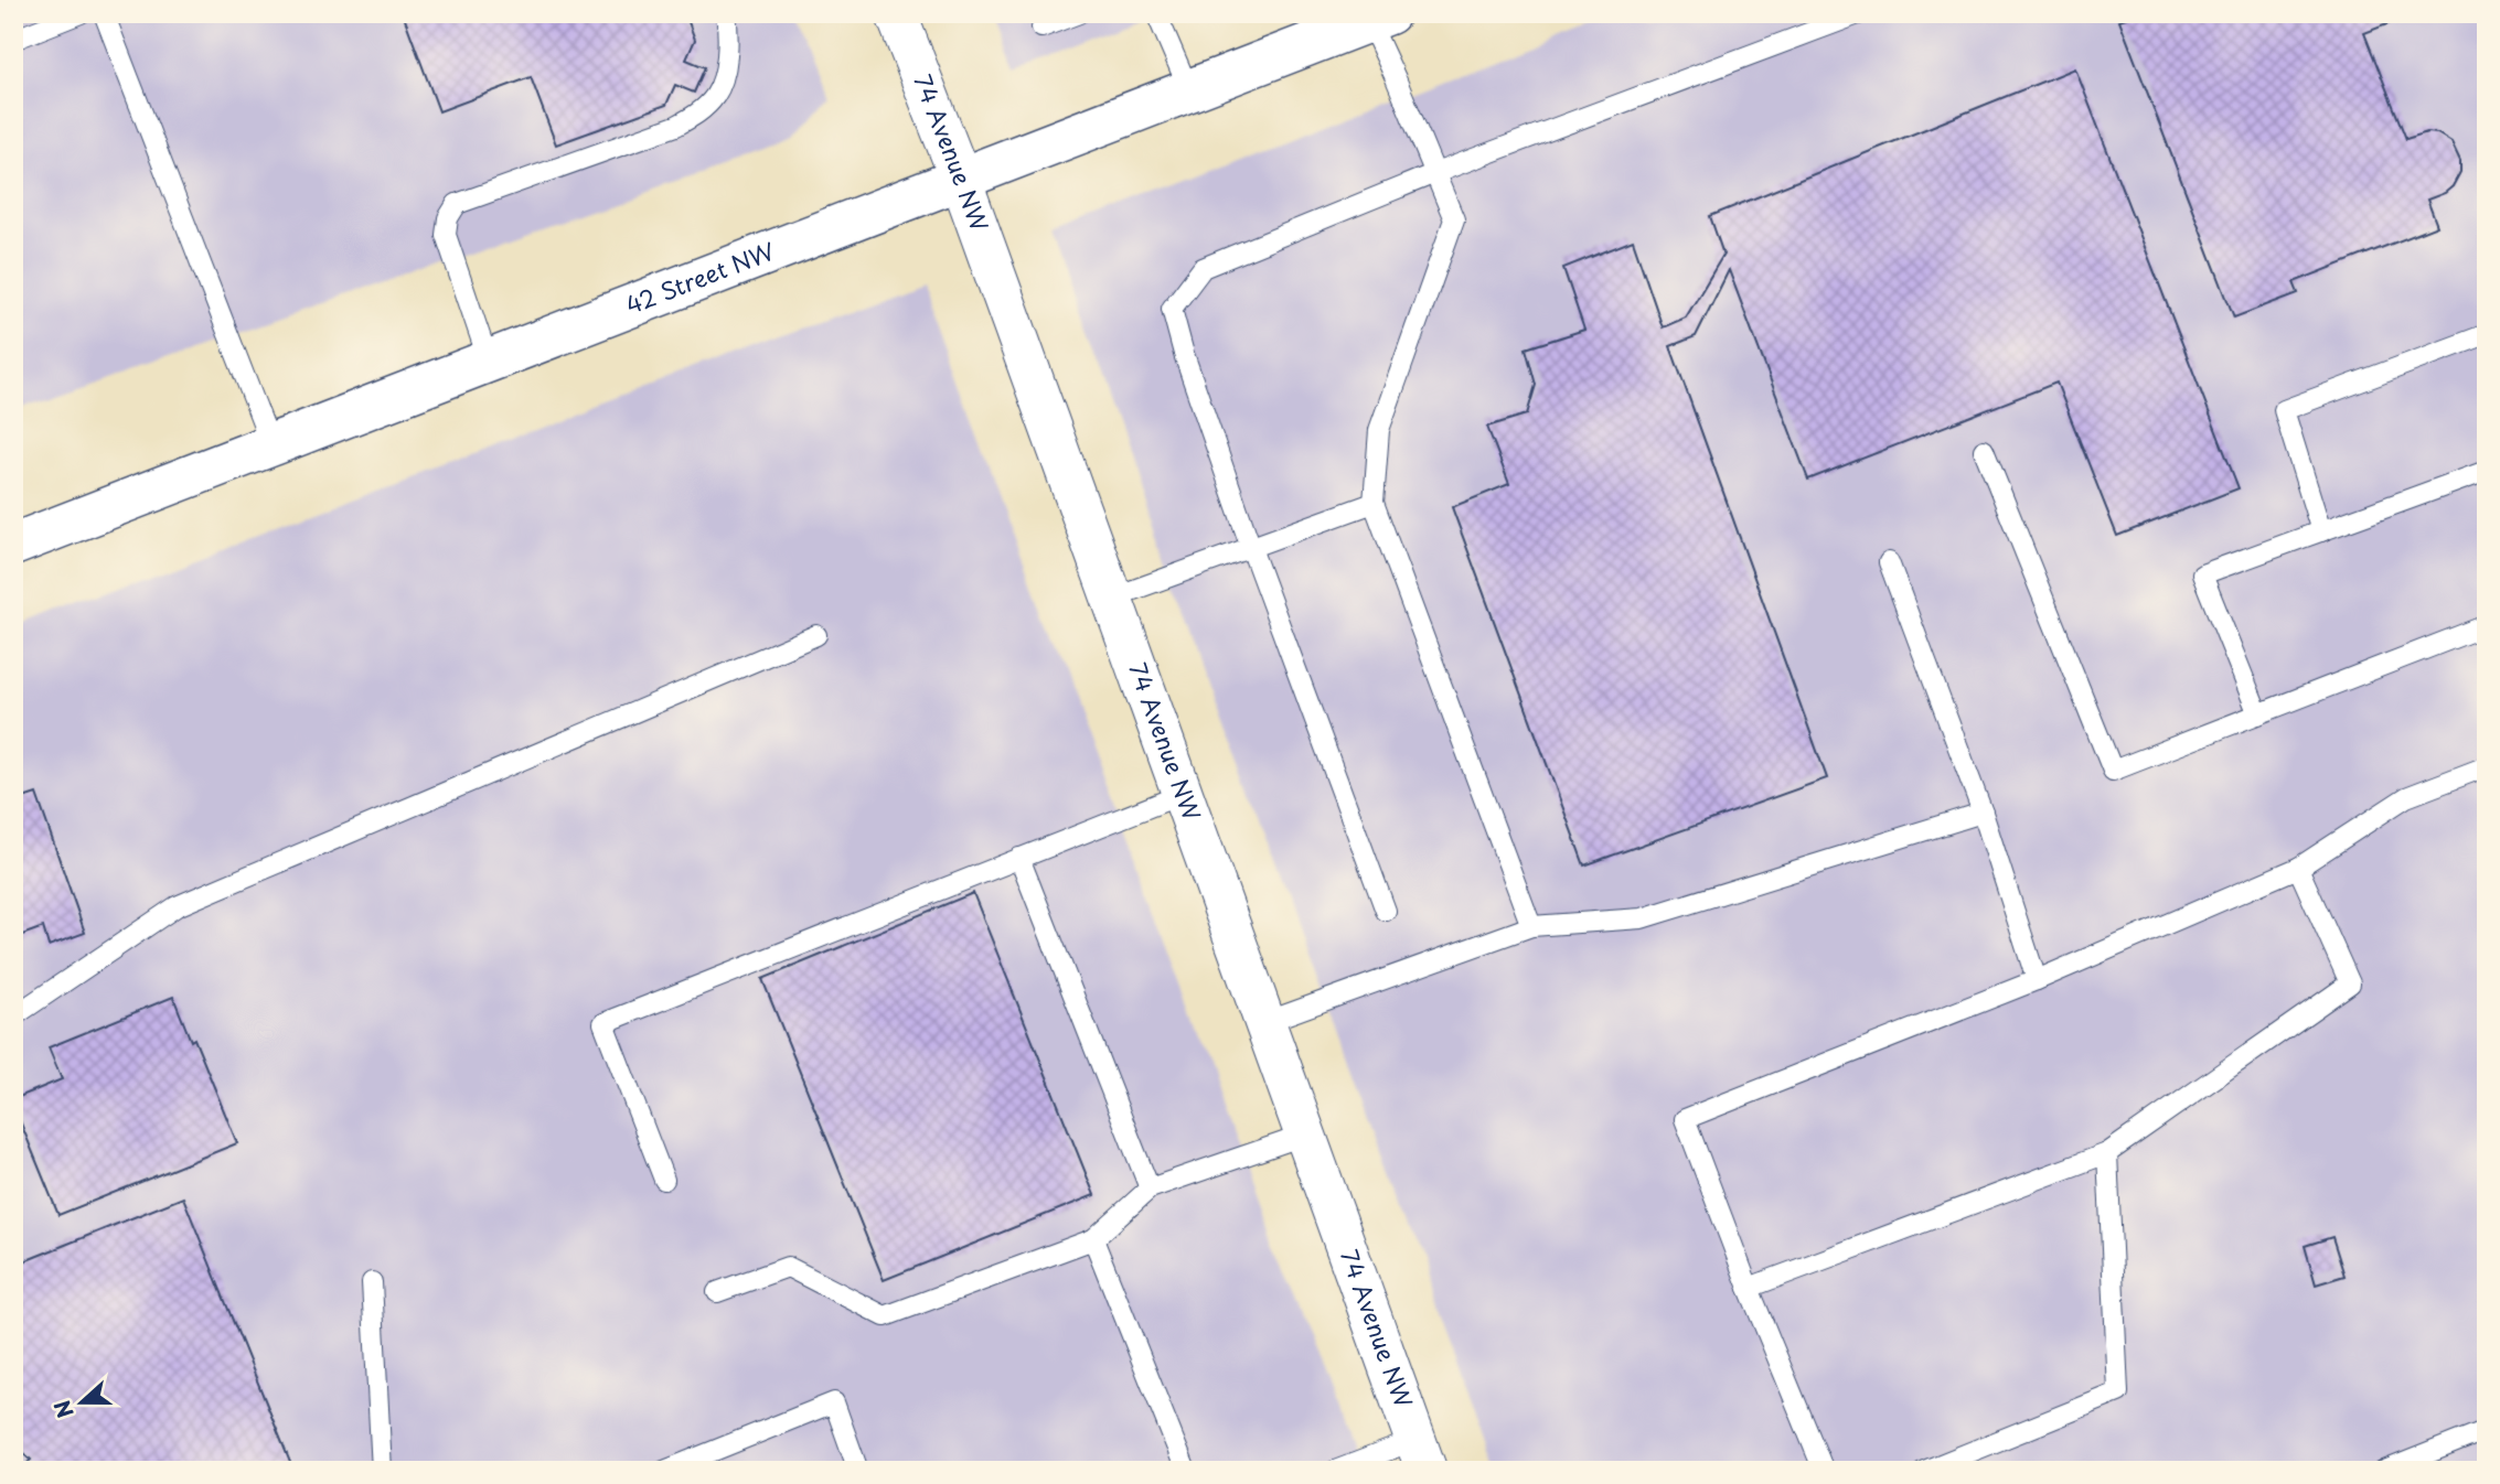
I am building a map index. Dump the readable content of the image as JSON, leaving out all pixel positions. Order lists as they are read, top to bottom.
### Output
{
  "streets": {
    "street": ["74 Avenue NW", "42 Street NW"]
  },
  "crossings": [
    ["74 Avenue NW", "42 Street NW"]
  ],
  "north": "left"
}
